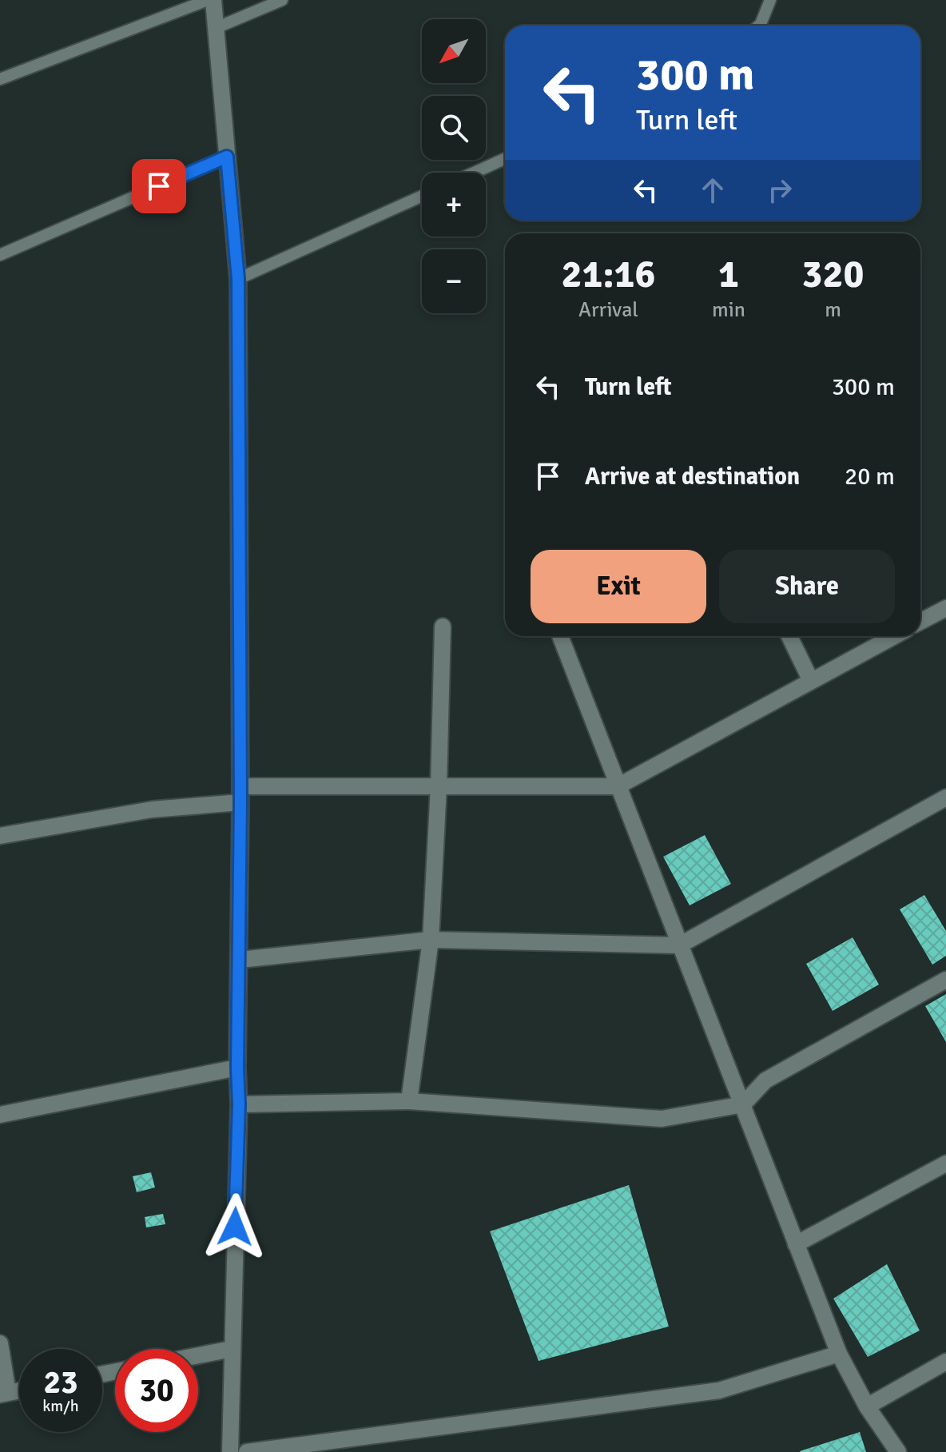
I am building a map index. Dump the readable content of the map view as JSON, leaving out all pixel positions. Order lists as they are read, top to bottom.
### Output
{
  "north": "bottom left",
  "page": {
    "map_buttons": ["+", "−"],
    "turn": ["300 m", "Turn left"],
    "eta": [
      "21:16",
      "Arrival",
      "1",
      "min",
      "320",
      "m"
    ],
    "list": [
      {
        "name": "Turn left",
        "value": "300 m"
      },
      {
        "name": "Arrive at destination",
        "value": "20 m"
      }
    ],
    "buttons": ["Exit", "Share"],
    "speed": "23 km/h",
    "limit": "30"
  }
}
